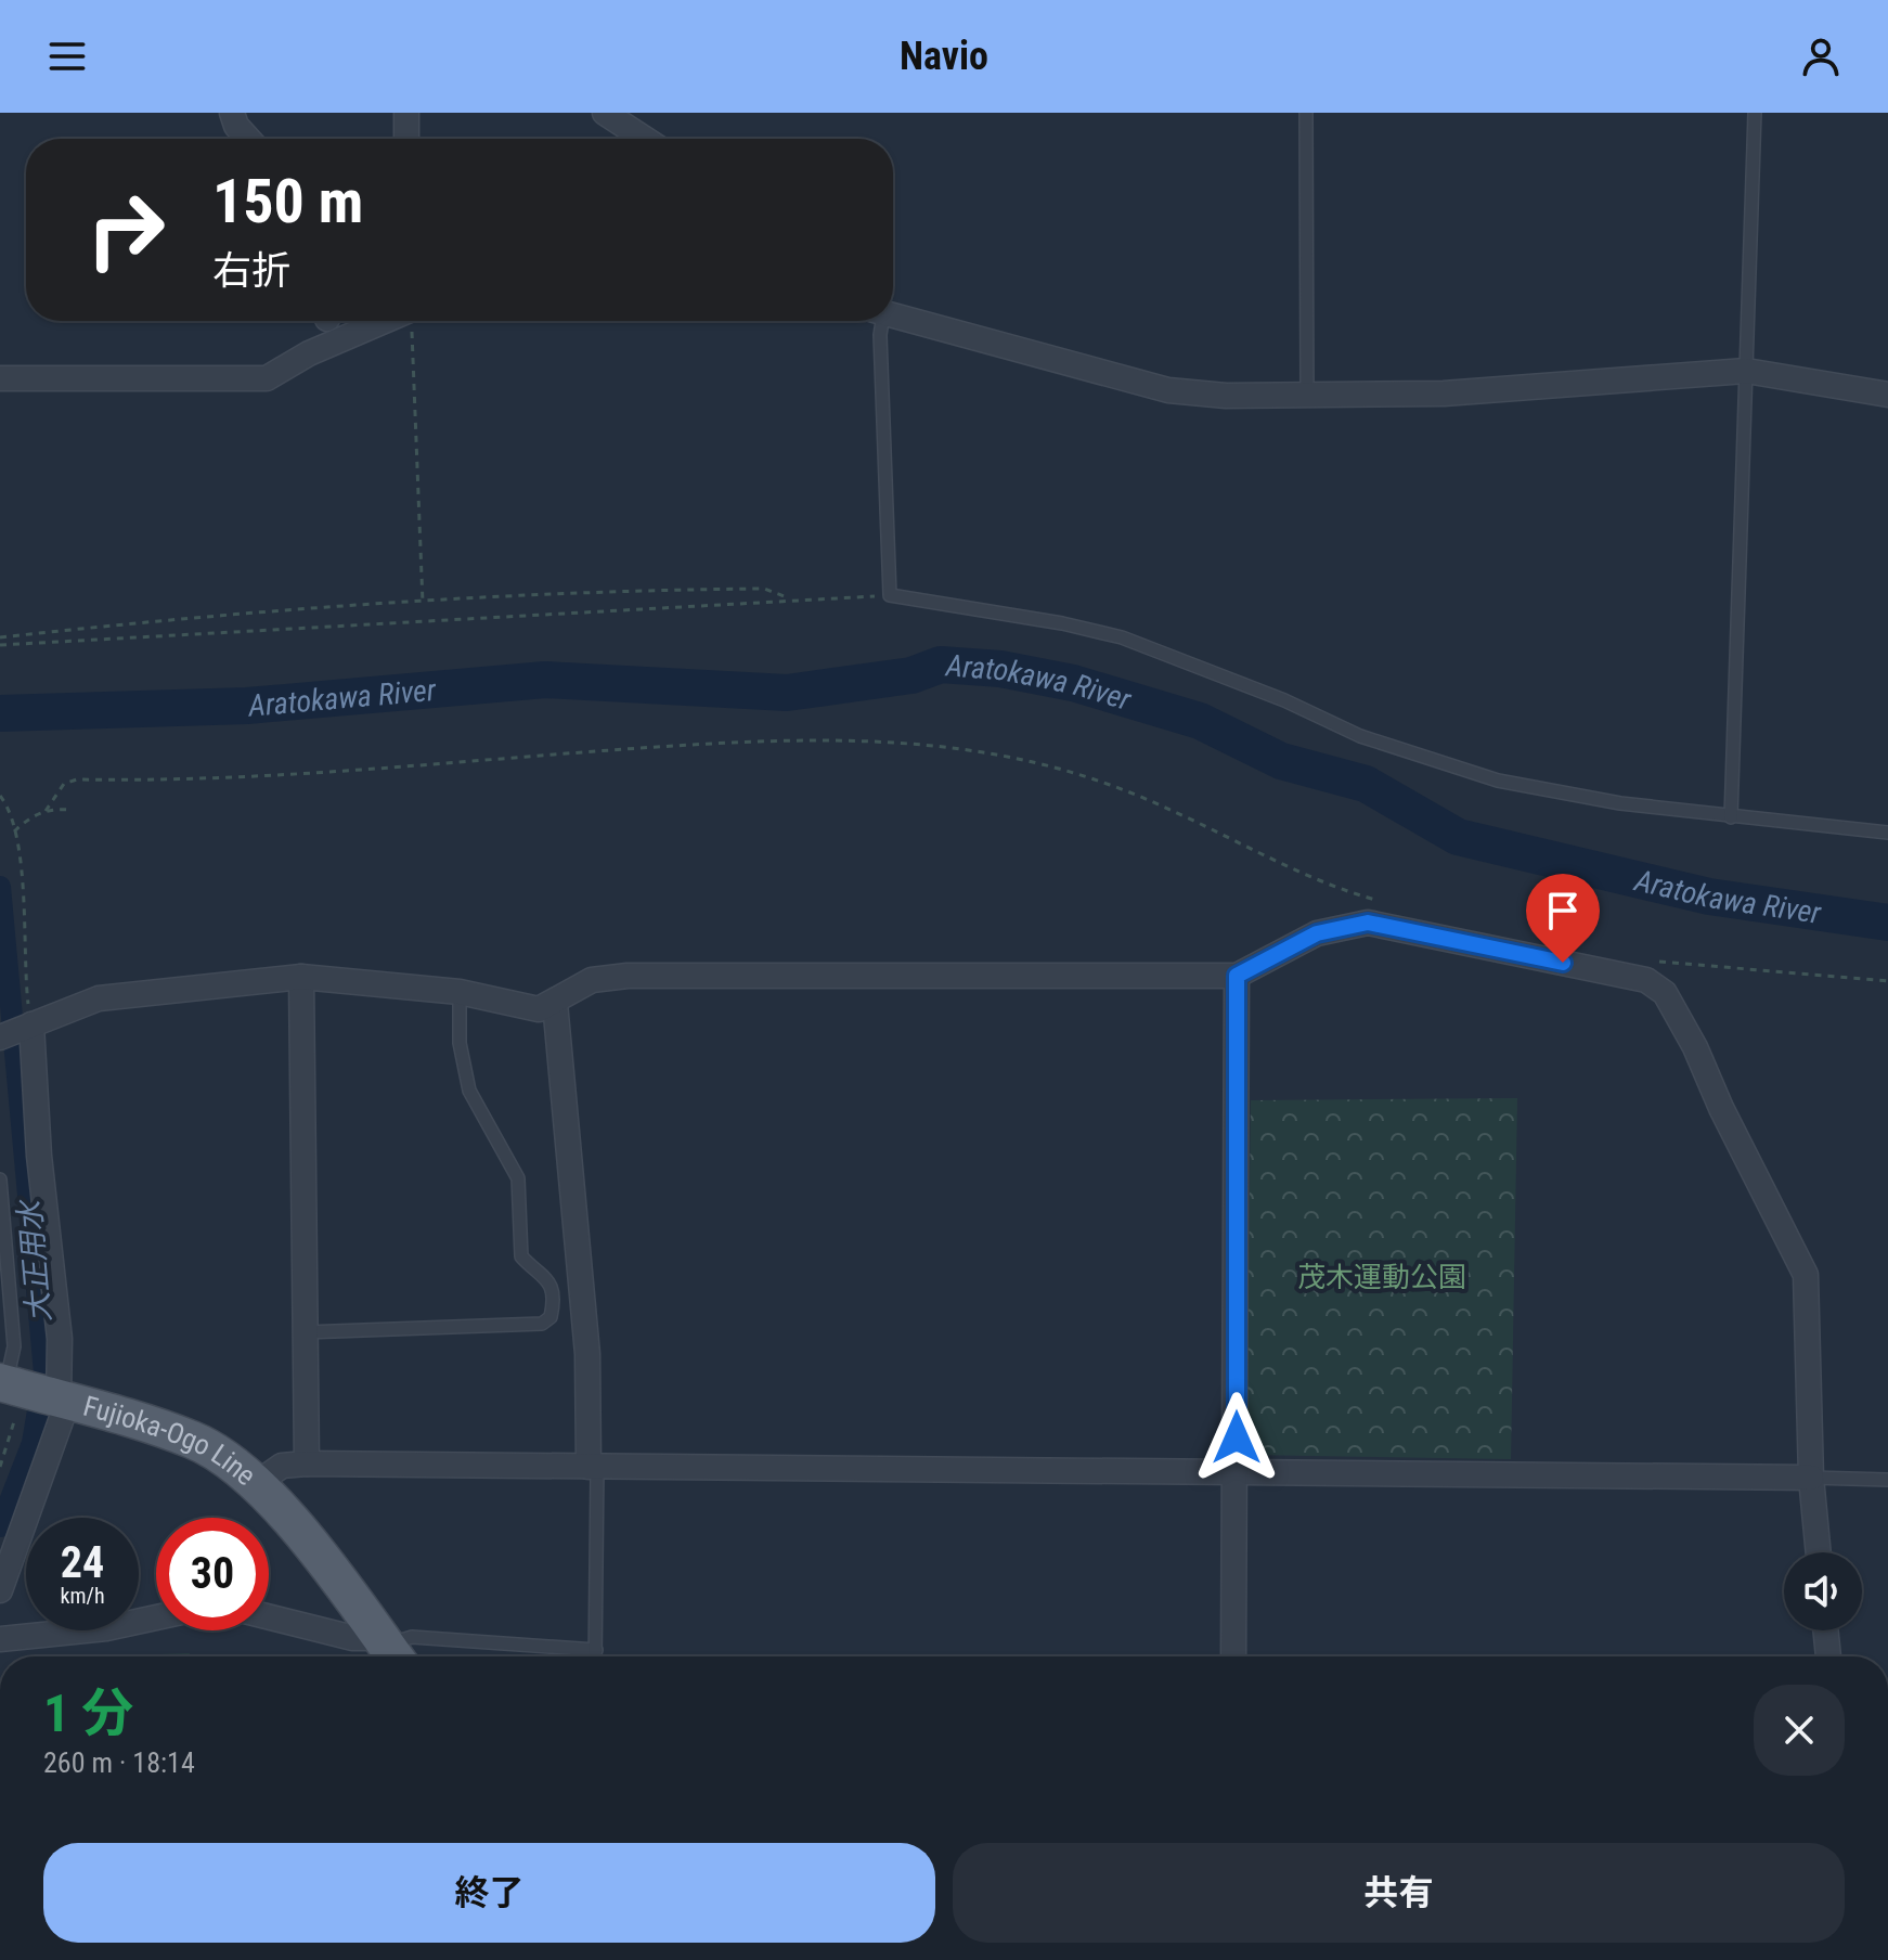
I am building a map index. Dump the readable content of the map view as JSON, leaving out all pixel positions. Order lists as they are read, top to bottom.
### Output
{
  "streets": {
    "main road": ["Fujioka-Ogo Line"]
  },
  "water": ["Aratokawa River", "大正用水"],
  "parks": ["茂木運動公園"],
  "page": {
    "header": "Navio",
    "turn": ["150 m", "右折"],
    "speed": "24 km/h",
    "limit": "30",
    "heading": ["1 分", "260 m · 18:14"],
    "buttons": ["終了", "共有"]
  }
}
